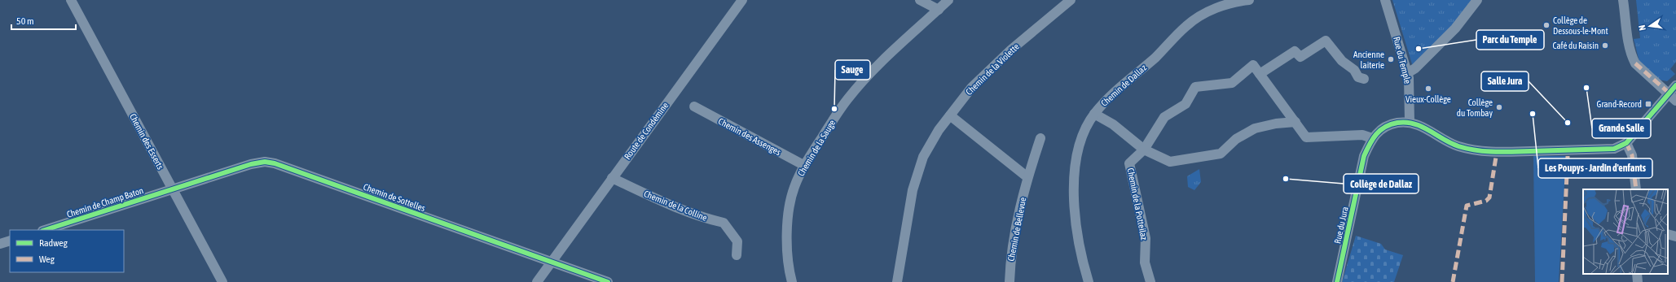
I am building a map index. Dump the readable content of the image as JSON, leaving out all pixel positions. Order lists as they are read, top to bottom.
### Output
{
  "streets": {
    "street": [
      "Rue du Temple",
      "Chemin de la Violette",
      "Chemin de Dallaz",
      "Route de Condémine",
      "Chemin des Assenges",
      "Chemin des Esserts",
      "Chemin de la Sauge",
      "Chemin de Sottelles",
      "Chemin de Champ Baton",
      "Chemin de la Potteilaz",
      "Chemin de la Colline",
      "Rue du Jura",
      "Chemin de Bellevue"
    ]
  },
  "crossings": [
    ["Rue du Temple", "Rue du Jura"],
    ["Route de Condémine", "Chemin de Sottelles"],
    ["Route de Condémine", "Chemin de la Colline"],
    ["Chemin des Assenges", "Chemin de la Sauge"],
    ["Chemin des Esserts", "Chemin de Sottelles"],
    ["Chemin des Esserts", "Chemin de Champ Baton"],
    ["Chemin de Sottelles", "Chemin de Champ Baton"],
    ["Chemin de la Potteilaz", "Rue du Jura"]
  ],
  "places": {
    "other": [
      "Collège de Dessous-le-Mont",
      "Café du Raisin",
      "Parc du Temple",
      "Ancienne laiterie",
      "Grande Salle",
      "Vieux-Collège",
      "Collège du Tombay",
      "Sauge",
      "Les Poupys - Jardin d'enfants",
      "Salle Jura",
      "Collège de Dallaz"
    ],
    "transit": ["Grand-Record"]
  },
  "legend": ["Radweg", "Weg"],
  "scale_bar": "50 m",
  "north": "left"
}
